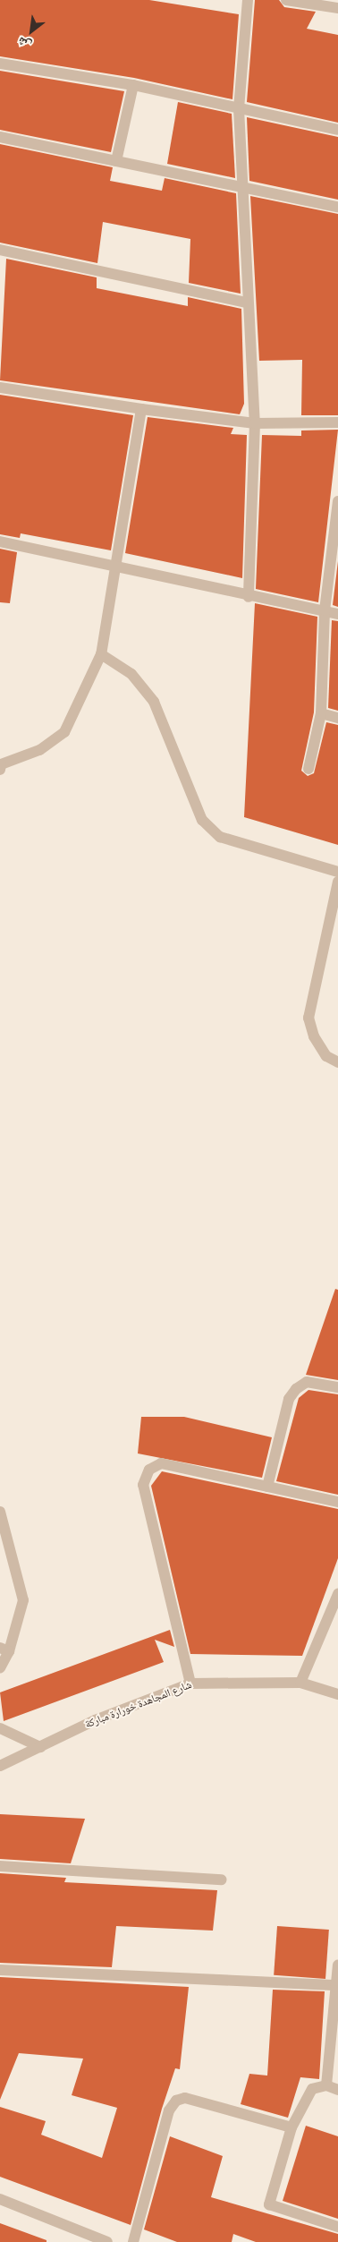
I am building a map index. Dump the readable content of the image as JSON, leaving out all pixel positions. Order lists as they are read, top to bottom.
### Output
{
  "streets": {
    "street": ["شارع المجاهدة خورارة مباركة"]
  },
  "north": "bottom left"
}
